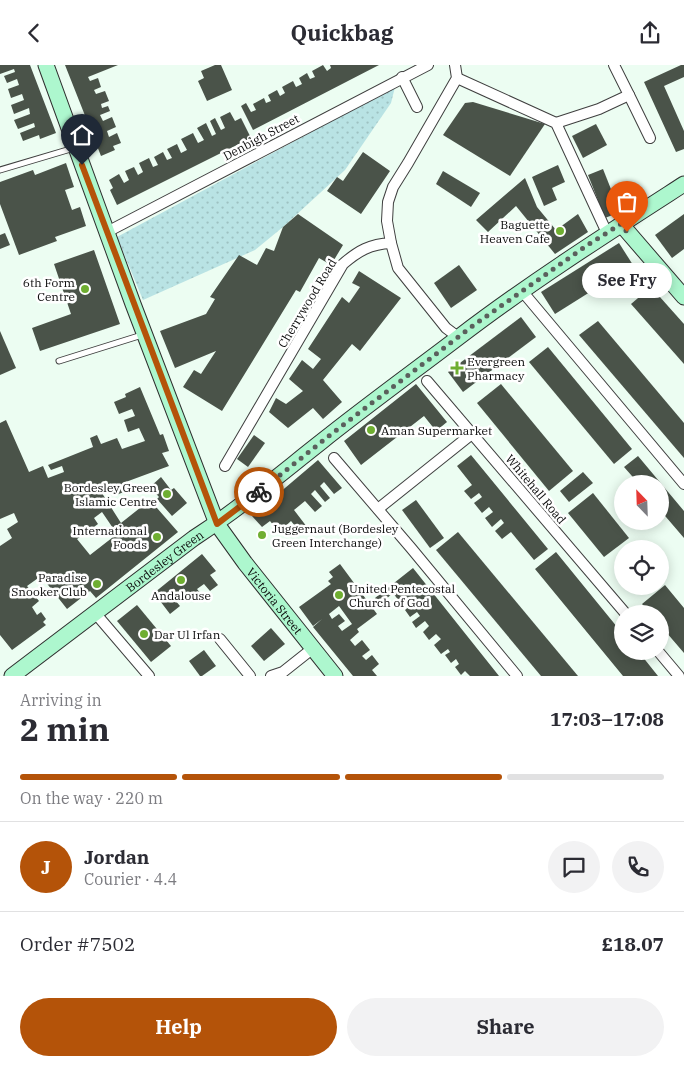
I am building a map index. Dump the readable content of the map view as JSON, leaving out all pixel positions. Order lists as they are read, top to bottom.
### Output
{
  "streets": {
    "main road": ["Bordesley Green", "Victoria Street"],
    "street": ["Denbigh Street", "Cherrywood Road", "Whitehall Road"]
  },
  "crossings": [
    ["Denbigh Street", "Victoria Street"],
    ["Bordesley Green", "Victoria Street"]
  ],
  "places": {
    "other": [
      "Baguette Heaven Cafe",
      "See Fry",
      "6th Form Centre",
      "Aman Supermarket",
      "Bordesley Green Islamic Centre",
      "Juggernaut (Bordesley Green Interchange)",
      "International Foods",
      "Andalouse",
      "Paradise Snooker Club",
      "United Pentecostal Church of God",
      "Dar Ul Irfan"
    ],
    "health": ["Evergreen Pharmacy"]
  },
  "north": "top left",
  "page": {
    "header": "Quickbag",
    "bubble": "See Fry",
    "heading": ["2 min", "Arriving in", "17:03–17:08"],
    "panel": [
      "Jordan",
      "Courier · 4.4",
      "Order #7502",
      "£18.07"
    ],
    "bar": "On the way · 220 m",
    "round": "J",
    "buttons": ["Help", "Share"]
  }
}
